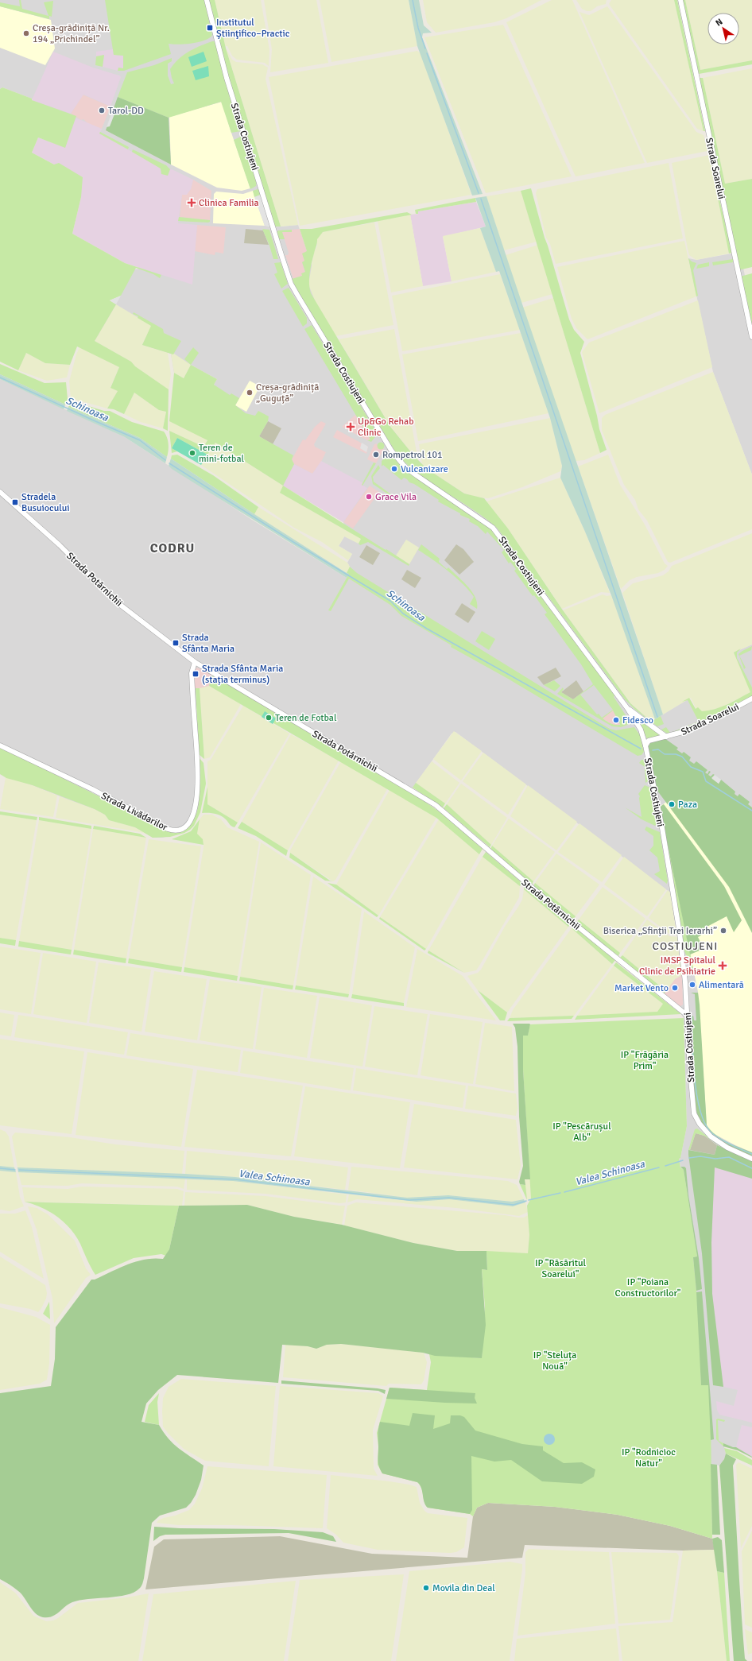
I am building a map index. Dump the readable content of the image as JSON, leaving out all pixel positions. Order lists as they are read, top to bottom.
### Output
{
  "streets": {
    "street": [
      "Strada Costiujeni",
      "Strada Soarelui",
      "Strada Potârnichii",
      "Strada Livădarilor"
    ]
  },
  "crossings": [
    ["Strada Costiujeni", "Strada Soarelui"],
    ["Strada Costiujeni", "Strada Potârnichii"],
    ["Strada Potârnichii", "Strada Livădarilor"]
  ],
  "districts": ["CODRU", "COSTIUJENI"],
  "water": ["Schinoasa", "Valea Schinoasa"],
  "parks": [
    "IP \"Frăgăria Prim\"",
    "IP \"Pescărușul Alb\"",
    "IP \"Răsăritul Soarelui\"",
    "IP \"Poiana Constructorilor\"",
    "IP \"Steluța Nouă\"",
    "IP \"Rodnicioc Natur\""
  ],
  "places": {
    "transit": [
      "Institutul Ştiinţifico–Practic",
      "Stradela Busuiocului",
      "Strada Sfânta Maria",
      "Strada Sfânta Maria (stația terminus)"
    ],
    "other": [
      "Creșa-grădiniță Nr. 194 „Prichindel”",
      "Tarol-DD",
      "Creșa-grădiniță „Guguță”",
      "Teren de mini-fotbal",
      "Rompetrol 101",
      "Vulcanizare",
      "Grace Vila",
      "Teren de Fotbal",
      "Fidesco",
      "Paza",
      "Biserica „Sfinții Trei Ierarhi”",
      "Alimentară",
      "Market Vento",
      "Movila din Deal"
    ],
    "health": ["Clinica Familia", "Up&Go Rehab Clinic", "IMSP Spitalul Clinic de Psihiatrie"]
  },
  "north": "top left"
}
